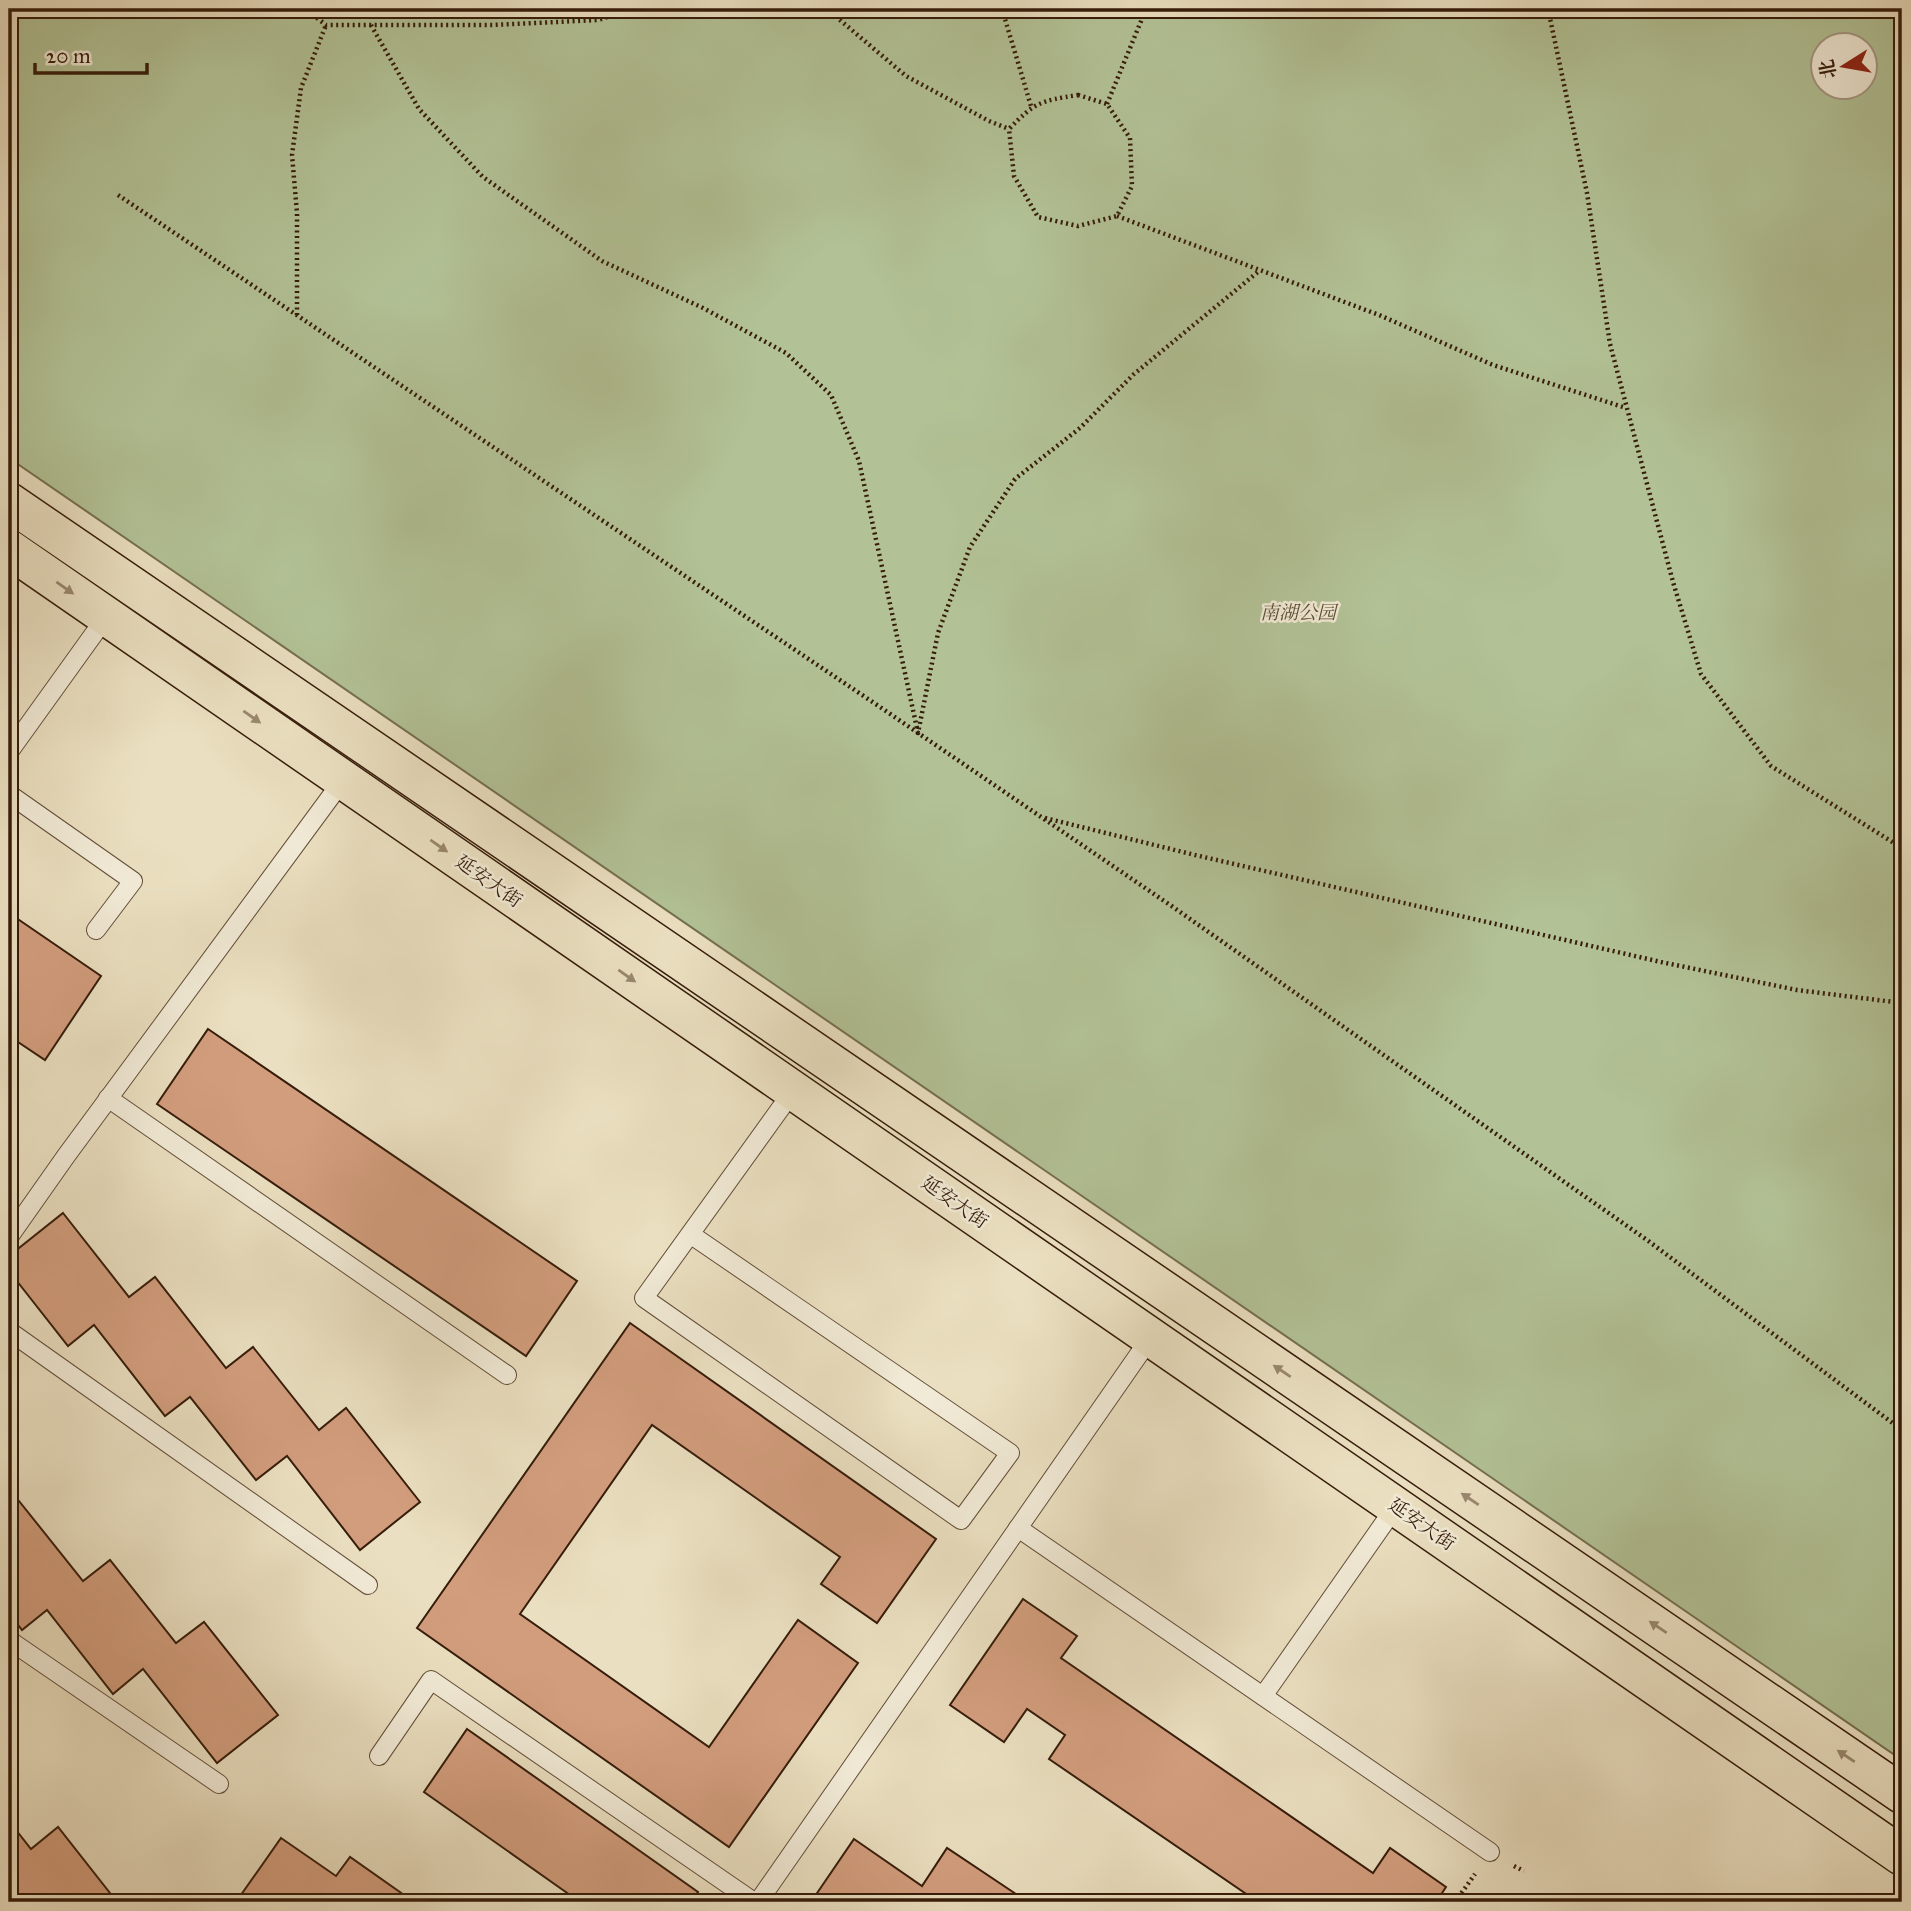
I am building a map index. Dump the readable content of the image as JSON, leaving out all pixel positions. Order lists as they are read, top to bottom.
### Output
{
  "streets": {
    "main road": ["延安大街"]
  },
  "parks": ["南湖公园"],
  "scale_bar": "20 m",
  "north": "left"
}
